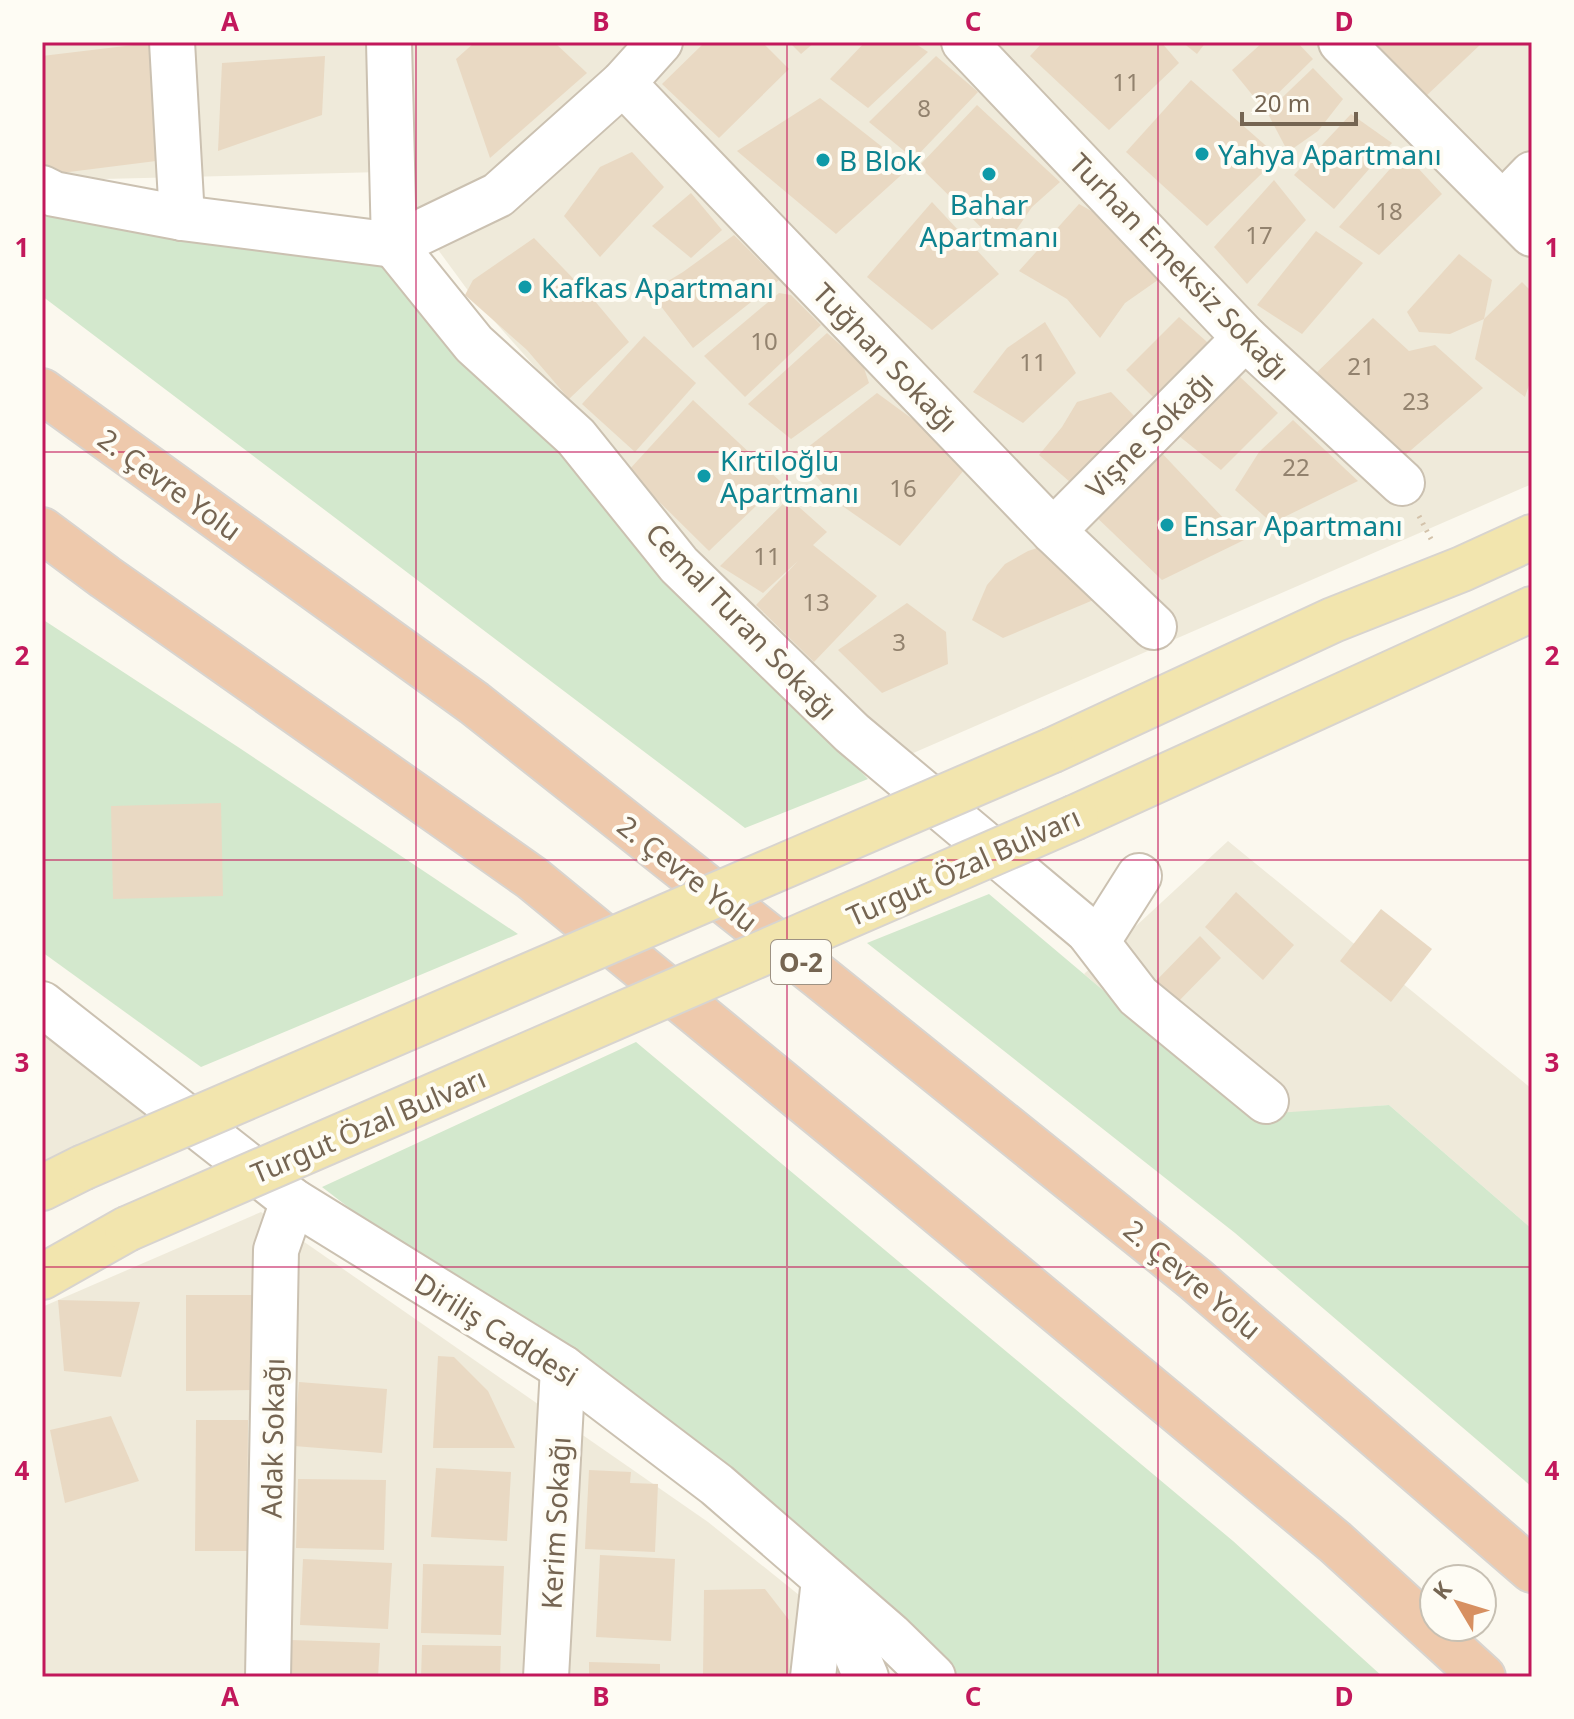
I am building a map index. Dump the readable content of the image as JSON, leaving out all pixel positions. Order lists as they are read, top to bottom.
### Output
{
  "streets": {
    "highway": ["2. Çevre Yolu", "O-2"],
    "main road": ["Turgut Özal Bulvarı"],
    "street": [
      "Turhan Emeksiz Sokağı",
      "Tuğhan Sokağı",
      "Vişne Sokağı",
      "Cemal Turan Sokağı",
      "Diriliş Caddesi",
      "Adak Sokağı",
      "Kerim Sokağı"
    ]
  },
  "crossings": [
    ["Turhan Emeksiz Sokağı", "Vişne Sokağı"],
    ["Tuğhan Sokağı", "Vişne Sokağı"],
    ["Diriliş Caddesi", "Adak Sokağı"],
    ["Diriliş Caddesi", "Kerim Sokağı"]
  ],
  "places": [
    "Yahya Apartmanı",
    "B Blok",
    "Bahar Apartmanı",
    "Kafkas Apartmanı",
    "Kırtıloğlu Apartmanı",
    "Ensar Apartmanı"
  ],
  "house_numbers": [
    "11",
    "8",
    "18",
    "17",
    "10",
    "11",
    "21",
    "23",
    "22",
    "16",
    "11",
    "13",
    "3"
  ],
  "scale_bar": "20 m",
  "north": "top left",
  "grid": {
    "columns": [
      "A",
      "B",
      "C",
      "D"
    ],
    "rows": [
      "1",
      "2",
      "3",
      "4"
    ]
  }
}
